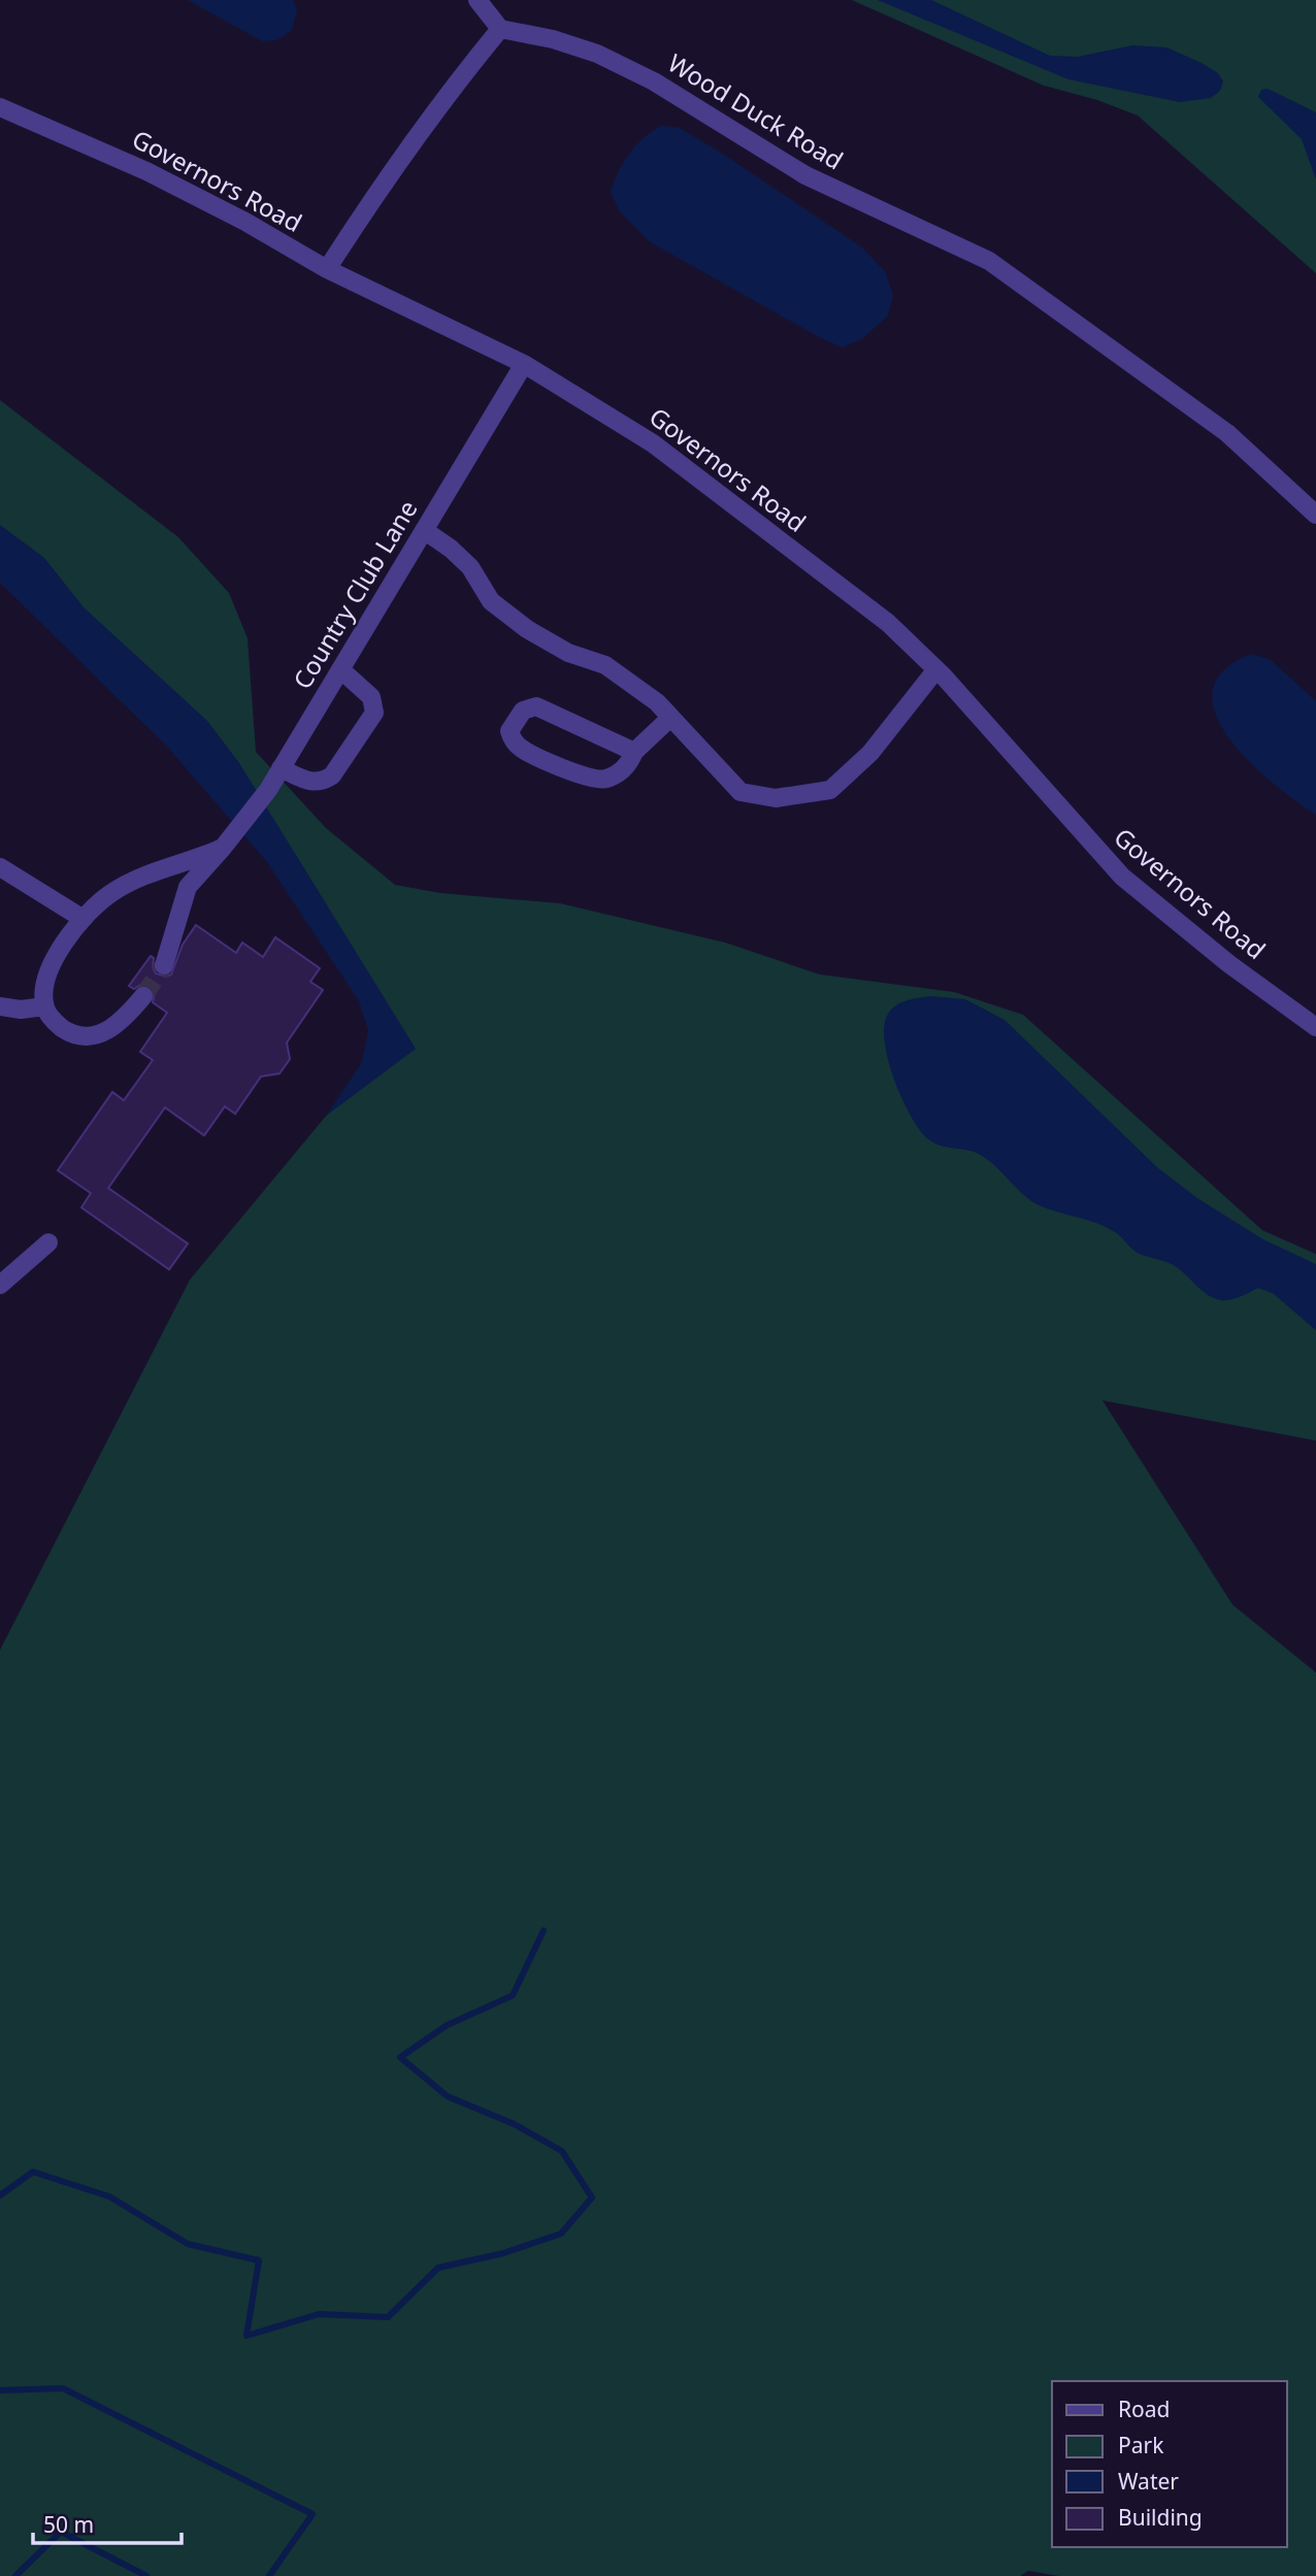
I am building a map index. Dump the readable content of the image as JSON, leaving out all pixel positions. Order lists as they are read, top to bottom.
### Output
{
  "streets": {
    "street": ["Wood Duck Road", "Governors Road", "Country Club Lane"]
  },
  "crossings": [
    ["Governors Road", "Country Club Lane"]
  ],
  "legend": [
    "Road",
    "Park",
    "Water",
    "Building"
  ],
  "scale_bar": "50 m"
}
